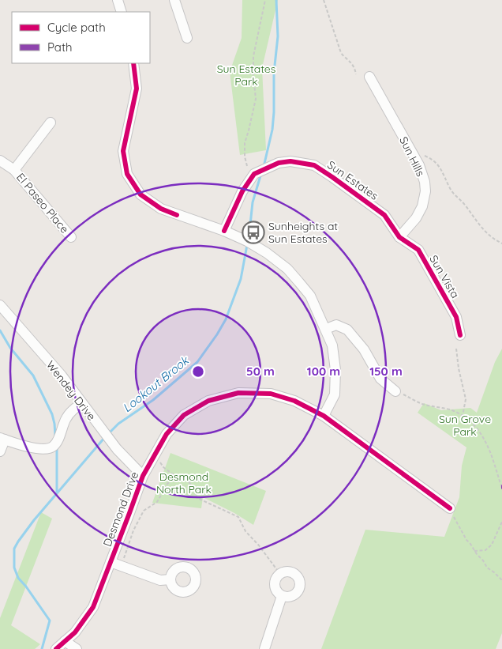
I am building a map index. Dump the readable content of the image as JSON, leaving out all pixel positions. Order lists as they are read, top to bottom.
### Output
{
  "streets": {
    "street": [
      "Sun Hills",
      "Sun Estates",
      "El Paseo Place",
      "Sun Vista",
      "Wendey Drive",
      "Desmond Drive"
    ]
  },
  "crossings": [
    ["Sun Hills", "Sun Estates"],
    ["Sun Hills", "Sun Vista"],
    ["Sun Estates", "Sun Vista"],
    ["Wendey Drive", "Desmond Drive"]
  ],
  "water": ["Lookout Brook"],
  "parks": ["Sun Estates Park", "Sun Grove Park", "Desmond North Park"],
  "places": {
    "bus stop": ["Sunheights at Sun Estates"]
  },
  "legend": ["Cycle path", "Path"],
  "rings": ["50 m", "100 m", "150 m"]
}
